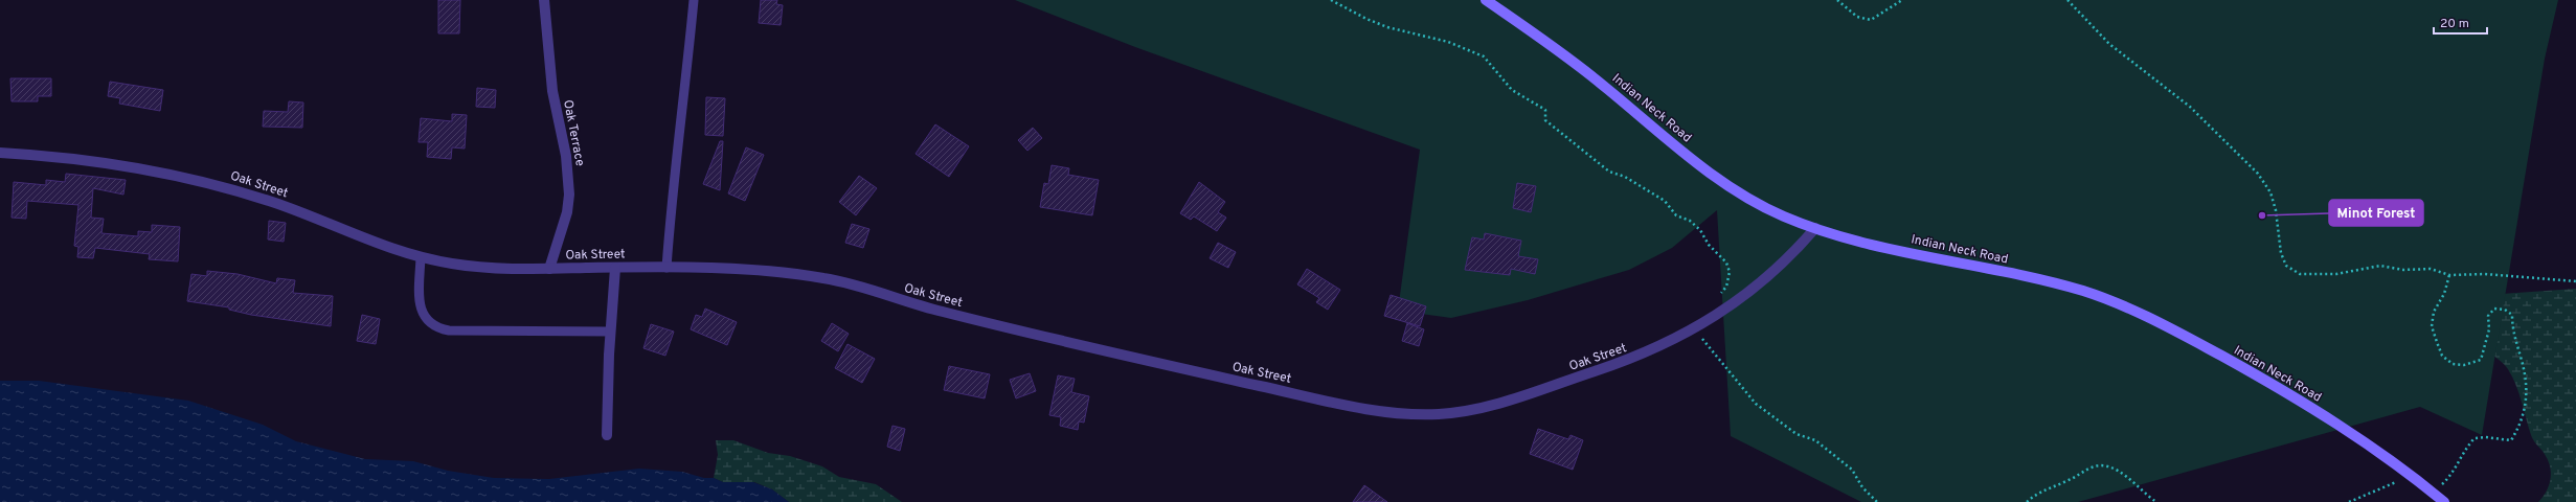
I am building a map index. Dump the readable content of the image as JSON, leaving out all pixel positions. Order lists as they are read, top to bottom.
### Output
{
  "streets": {
    "street": ["Indian Neck Road", "Oak Terrace", "Oak Street"]
  },
  "crossings": [
    ["Indian Neck Road", "Oak Street"],
    ["Oak Terrace", "Oak Street"]
  ],
  "places": ["Minot Forest"],
  "scale_bar": "20 m"
}
